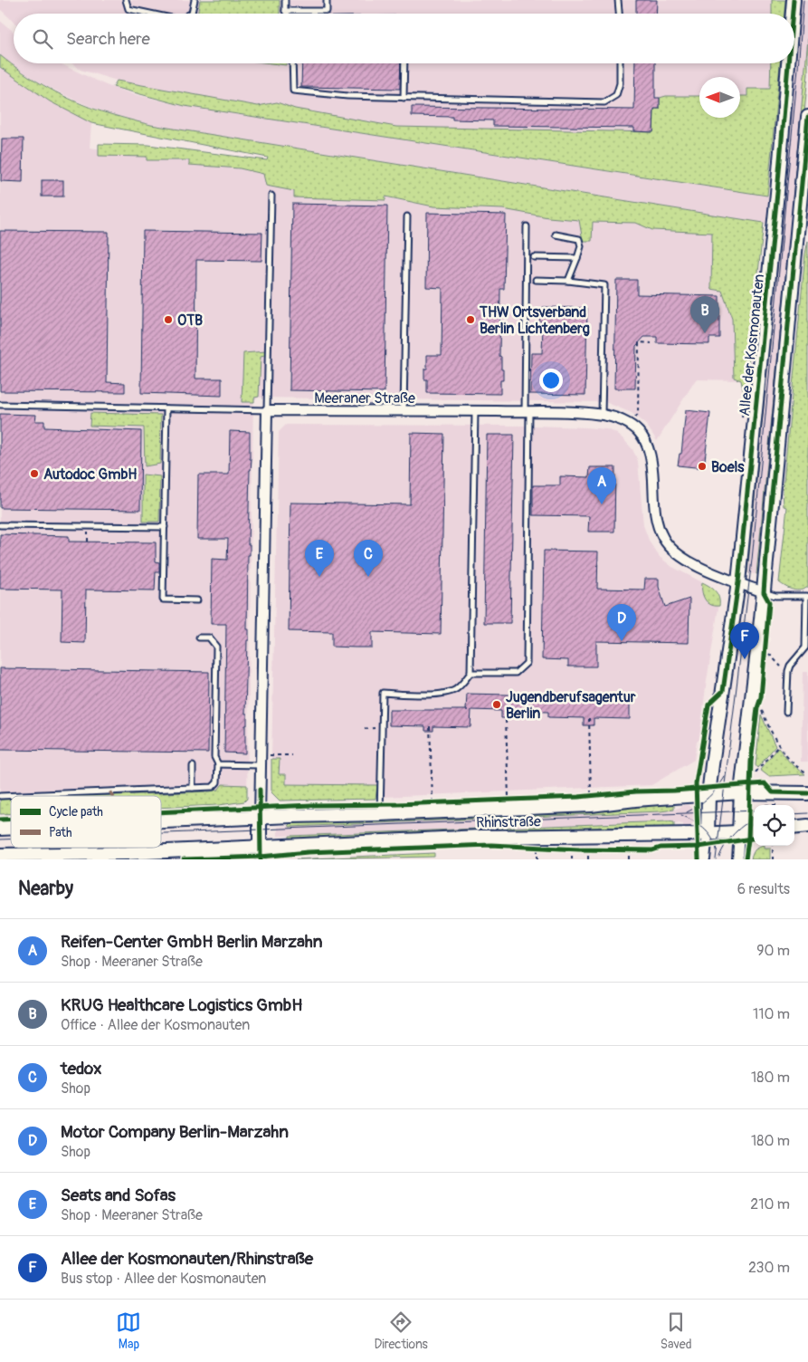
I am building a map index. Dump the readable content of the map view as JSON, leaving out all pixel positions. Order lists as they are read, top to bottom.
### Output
{
  "streets": {
    "main road": ["Allee der Kosmonauten", "Rhinstraße"],
    "street": ["Meeraner Straße"]
  },
  "crossings": [
    ["Allee der Kosmonauten", "Meeraner Straße"],
    ["Allee der Kosmonauten", "Rhinstraße"]
  ],
  "places": [
    "OTB",
    "THW Ortsverband Berlin Lichtenberg",
    "Boels",
    "Autodoc GmbH",
    "Jugendberufsagentur Berlin"
  ],
  "legend": ["Cycle path", "Path"],
  "north": "left",
  "page": {
    "search": "Search here",
    "pins": [
      "B",
      "A",
      "C",
      "E",
      "D",
      "F"
    ],
    "heading": ["Nearby", "6 results"],
    "list": [
      {
        "mark": "A",
        "name": "Reifen-Center GmbH Berlin Marzahn",
        "note": "Shop · Meeraner Straße",
        "value": "90 m"
      },
      {
        "mark": "B",
        "name": "KRUG Healthcare Logistics GmbH",
        "note": "Office · Allee der Kosmonauten",
        "value": "110 m"
      },
      {
        "mark": "C",
        "name": "tedox",
        "note": "Shop",
        "value": "180 m"
      },
      {
        "mark": "D",
        "name": "Motor Company Berlin-Marzahn",
        "note": "Shop",
        "value": "180 m"
      },
      {
        "mark": "E",
        "name": "Seats and Sofas",
        "note": "Shop · Meeraner Straße",
        "value": "210 m"
      },
      {
        "mark": "F",
        "name": "Allee der Kosmonauten/Rhinstraße",
        "note": "Bus stop · Allee der Kosmonauten",
        "value": "230 m"
      }
    ],
    "nav": ["Map", "Directions", "Saved"]
  }
}
